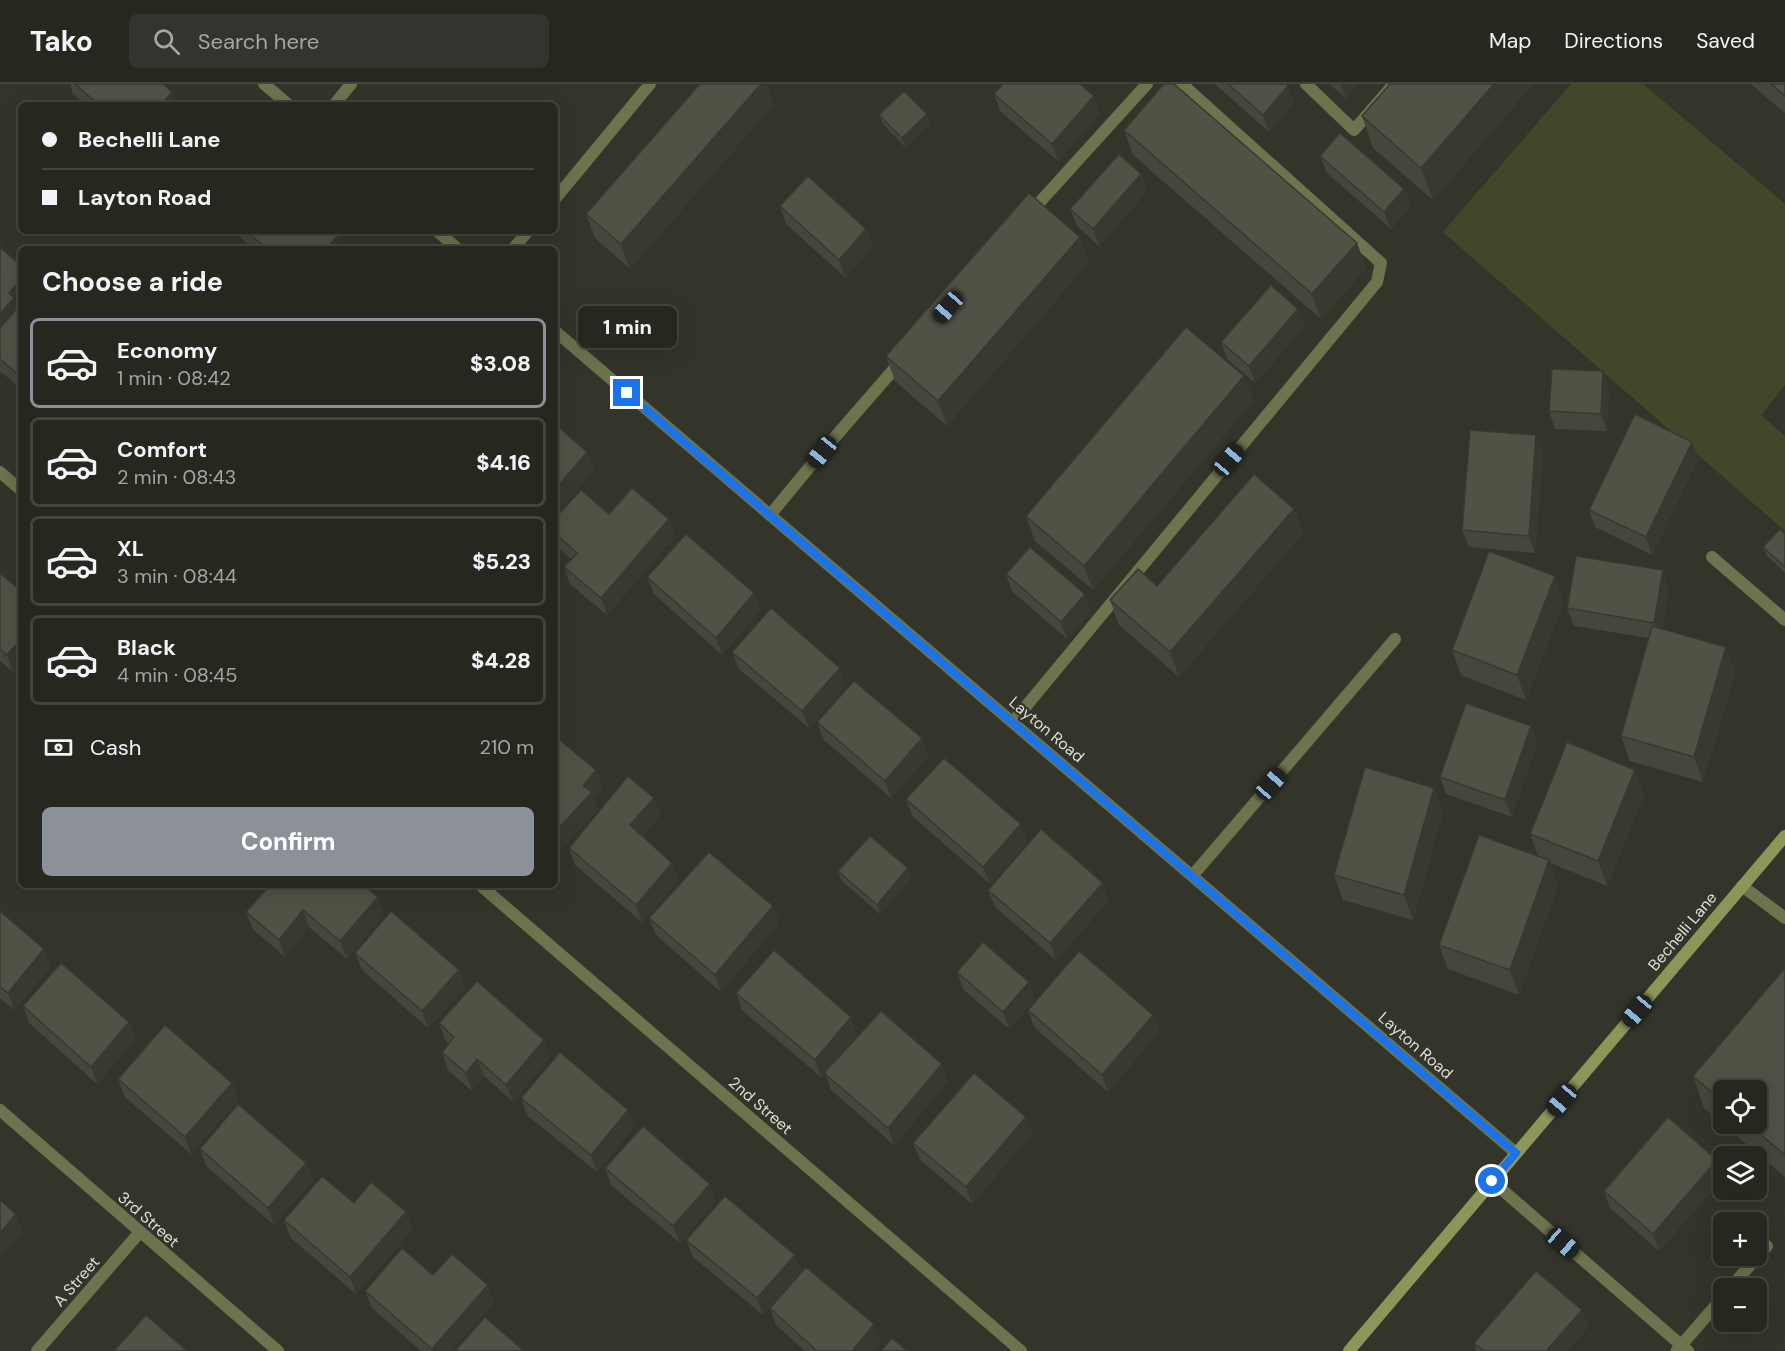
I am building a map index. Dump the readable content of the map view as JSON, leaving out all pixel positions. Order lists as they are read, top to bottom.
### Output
{
  "streets": {
    "main road": ["Bechelli Lane"],
    "street": [
      "Layton Road",
      "2nd Street",
      "3rd Street",
      "A Street"
    ]
  },
  "crossings": [
    ["Layton Road", "Bechelli Lane"],
    ["3rd Street", "A Street"]
  ],
  "page": {
    "header": "Tako",
    "search": "Search here",
    "nav": ["Map", "Directions", "Saved"],
    "banner": ["Bechelli Lane", "Layton Road"],
    "heading": "Choose a ride",
    "bubble": "1 min",
    "list": [
      {
        "name": "Economy",
        "note": "1 min · 08:42",
        "value": "$3.08"
      },
      {
        "name": "Comfort",
        "note": "2 min · 08:43",
        "value": "$4.16"
      },
      {
        "name": "XL",
        "note": "3 min · 08:44",
        "value": "$5.23"
      },
      {
        "name": "Black",
        "note": "4 min · 08:45",
        "value": "$4.28"
      }
    ],
    "pay": ["Cash", "210 m"],
    "buttons": "Confirm",
    "map_buttons": ["+", "−"]
  }
}
